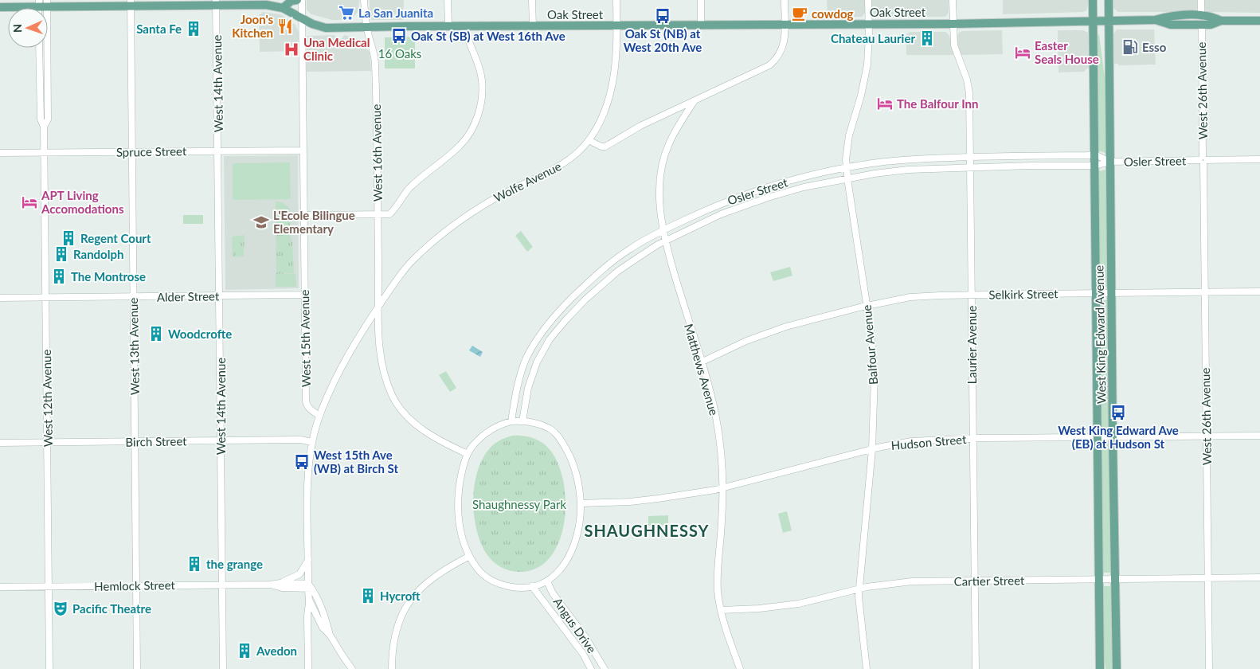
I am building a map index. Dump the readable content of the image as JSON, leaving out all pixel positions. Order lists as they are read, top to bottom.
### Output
{
  "streets": {
    "main road": ["Oak Street", "West King Edward Avenue"],
    "street": [
      "West 14th Avenue",
      "West 26th Avenue",
      "Spruce Street",
      "West 16th Avenue",
      "Osler Street",
      "Wolfe Avenue",
      "Selkirk Street",
      "Alder Street",
      "West 15th Avenue",
      "Balfour Avenue",
      "Laurier Avenue",
      "West 13th Avenue",
      "Matthews Avenue",
      "West 12th Avenue",
      "Birch Street",
      "Hudson Street",
      "Cartier Street",
      "Hemlock Street",
      "Angus Drive"
    ]
  },
  "crossings": [
    ["Oak Street", "West 14th Avenue"],
    ["Oak Street", "West 26th Avenue"],
    ["Oak Street", "West 16th Avenue"],
    ["Oak Street", "Wolfe Avenue"],
    ["Oak Street", "West King Edward Avenue"],
    ["Oak Street", "West 15th Avenue"],
    ["Oak Street", "Balfour Avenue"],
    ["Oak Street", "Laurier Avenue"],
    ["Oak Street", "West 13th Avenue"],
    ["Oak Street", "West 12th Avenue"],
    ["West 14th Avenue", "Spruce Street"],
    ["West 14th Avenue", "Alder Street"],
    ["West 14th Avenue", "Birch Street"],
    ["West 14th Avenue", "Hemlock Street"],
    ["West 26th Avenue", "Osler Street"],
    ["West 26th Avenue", "Selkirk Street"],
    ["West 26th Avenue", "Hudson Street"],
    ["West 26th Avenue", "Cartier Street"],
    ["Spruce Street", "West 15th Avenue"],
    ["Spruce Street", "West 13th Avenue"],
    ["Spruce Street", "West 12th Avenue"],
    ["West 16th Avenue", "Wolfe Avenue"],
    ["Osler Street", "West King Edward Avenue"],
    ["Osler Street", "Balfour Avenue"],
    ["Osler Street", "Laurier Avenue"],
    ["Osler Street", "Matthews Avenue"],
    ["Wolfe Avenue", "West 15th Avenue"],
    ["Selkirk Street", "West King Edward Avenue"],
    ["Selkirk Street", "Balfour Avenue"],
    ["Selkirk Street", "Laurier Avenue"],
    ["Selkirk Street", "Matthews Avenue"],
    ["Alder Street", "West 15th Avenue"],
    ["Alder Street", "West 13th Avenue"],
    ["Alder Street", "West 12th Avenue"],
    ["West King Edward Avenue", "Hudson Street"],
    ["West King Edward Avenue", "Cartier Street"],
    ["Balfour Avenue", "Hudson Street"],
    ["Balfour Avenue", "Cartier Street"],
    ["Laurier Avenue", "Hudson Street"],
    ["Laurier Avenue", "Cartier Street"],
    ["West 13th Avenue", "Birch Street"],
    ["West 13th Avenue", "Hemlock Street"],
    ["Matthews Avenue", "Hudson Street"],
    ["Matthews Avenue", "Cartier Street"],
    ["West 12th Avenue", "Birch Street"],
    ["West 12th Avenue", "Hemlock Street"]
  ],
  "districts": ["SHAUGHNESSY"],
  "parks": ["16 Oaks", "Shaughnessy Park"],
  "places": {
    "supermarket": ["La San Juanita"],
    "cafe": ["cowdog"],
    "bus stop": [
      "Oak St (NB) at West 20th Ave",
      "Oak St (SB) at West 16th Ave",
      "West King Edward Ave (EB) at Hudson St",
      "West 15th Ave (WB) at Birch St"
    ],
    "restaurant": ["Joon's Kitchen"],
    "building": [
      "Santa Fe",
      "Chateau Laurier",
      "Regent Court",
      "Randolph",
      "The Montrose",
      "Woodcrofte",
      "the grange",
      "Hycroft",
      "Avedon"
    ],
    "fuel station": ["Esso"],
    "hospital": ["Una Medical Clinic"],
    "hotel": ["Easter Seals House", "The Balfour Inn", "APT Living Accomodations"],
    "school or university": ["L'Ecole Bilingue Elementary"],
    "theatre": ["Pacific Theatre"]
  },
  "north": "left"
}
